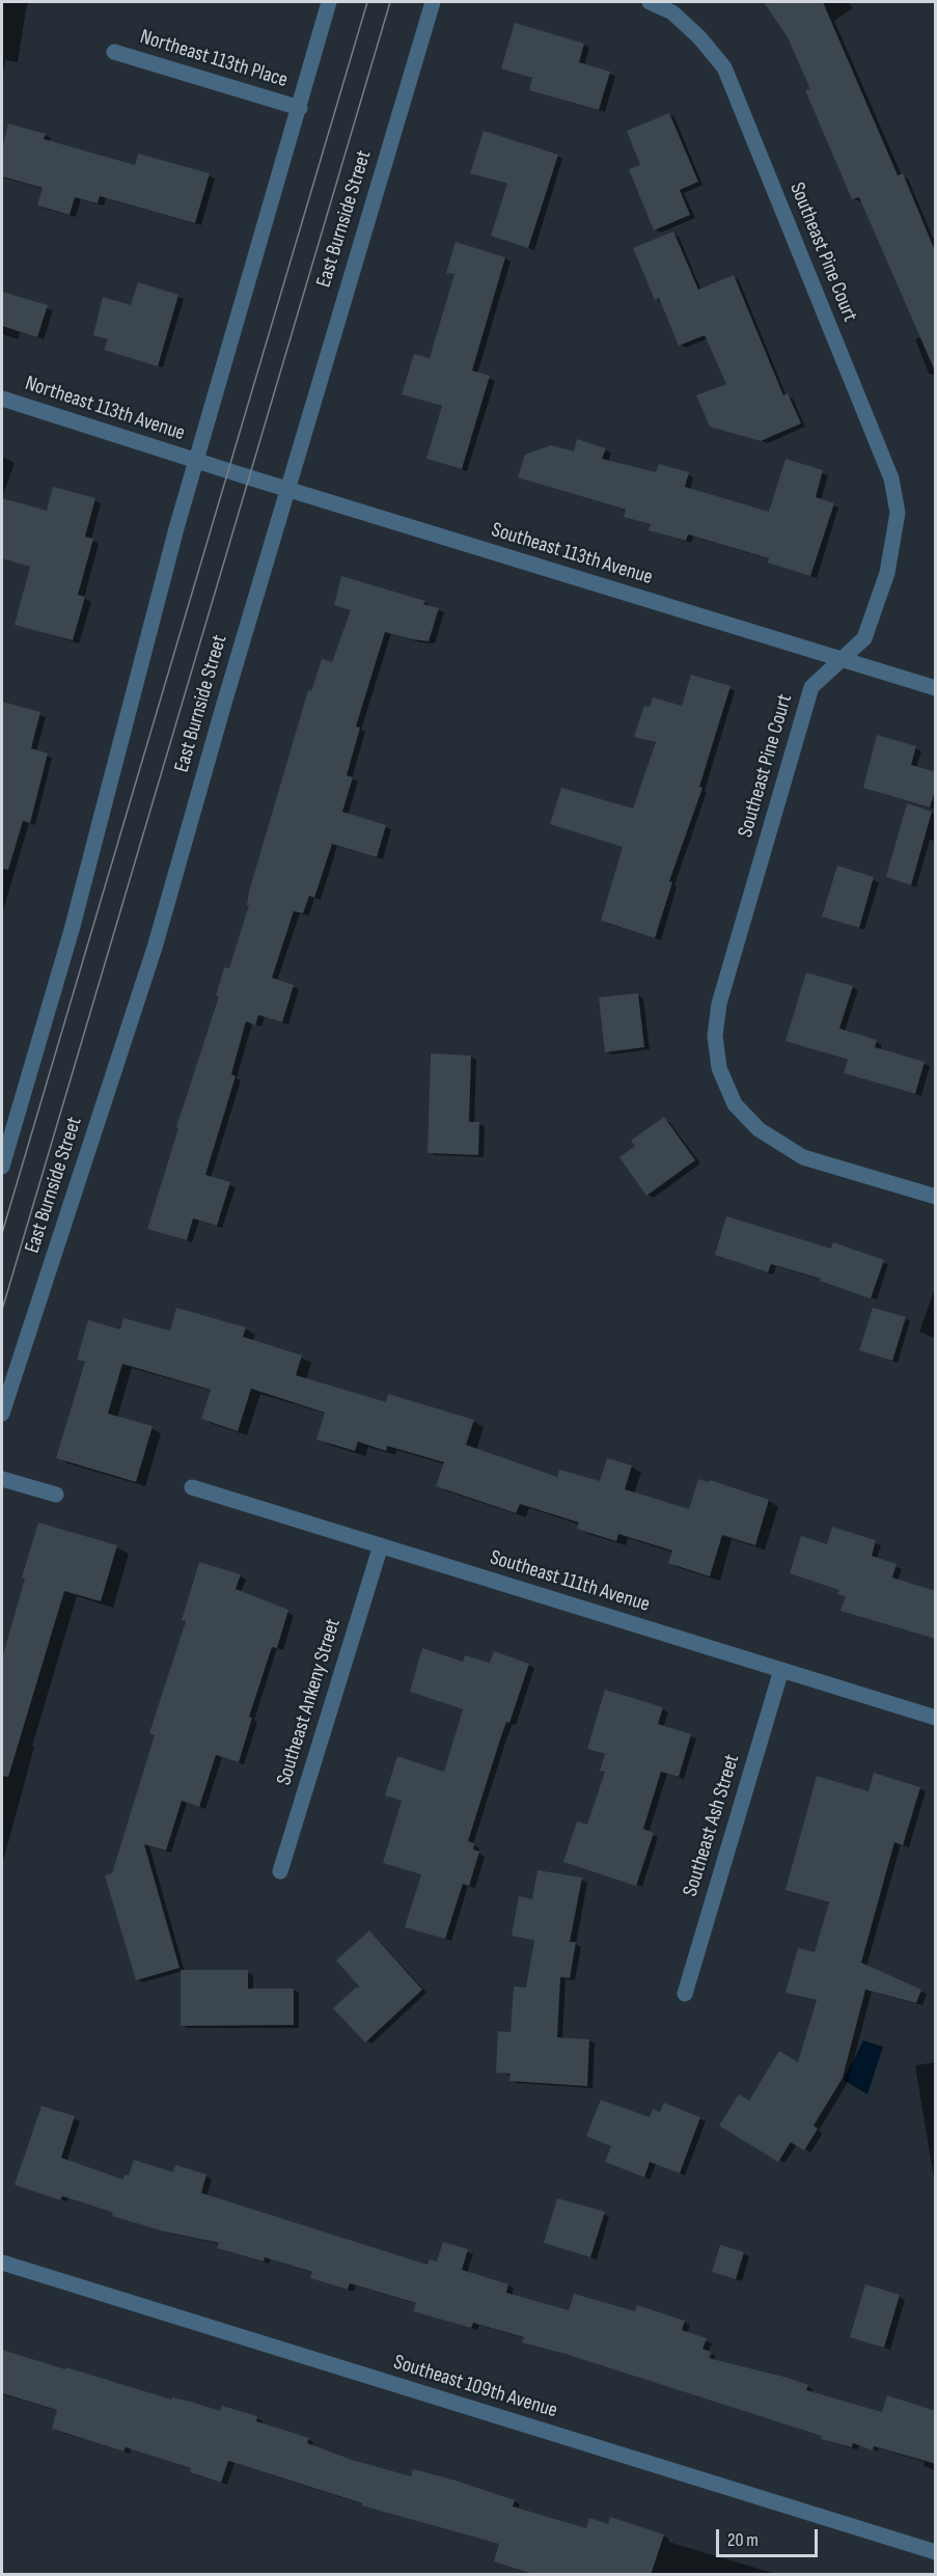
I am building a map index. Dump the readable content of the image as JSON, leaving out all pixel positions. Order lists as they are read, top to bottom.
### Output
{
  "streets": {
    "street": [
      "Northeast 113th Place",
      "East Burnside Street",
      "Southeast Pine Court",
      "Northeast 113th Avenue",
      "Southeast 113th Avenue",
      "Southeast 111th Avenue",
      "Southeast Ankeny Street",
      "Southeast Ash Street",
      "Southeast 109th Avenue"
    ]
  },
  "crossings": [
    ["East Burnside Street", "Southeast 113th Avenue"],
    ["Southeast Pine Court", "Southeast 113th Avenue"],
    ["Northeast 113th Avenue", "Southeast 113th Avenue"],
    ["Southeast 111th Avenue", "Southeast Ankeny Street"],
    ["Southeast 111th Avenue", "Southeast Ash Street"]
  ],
  "scale_bar": "20 m"
}
